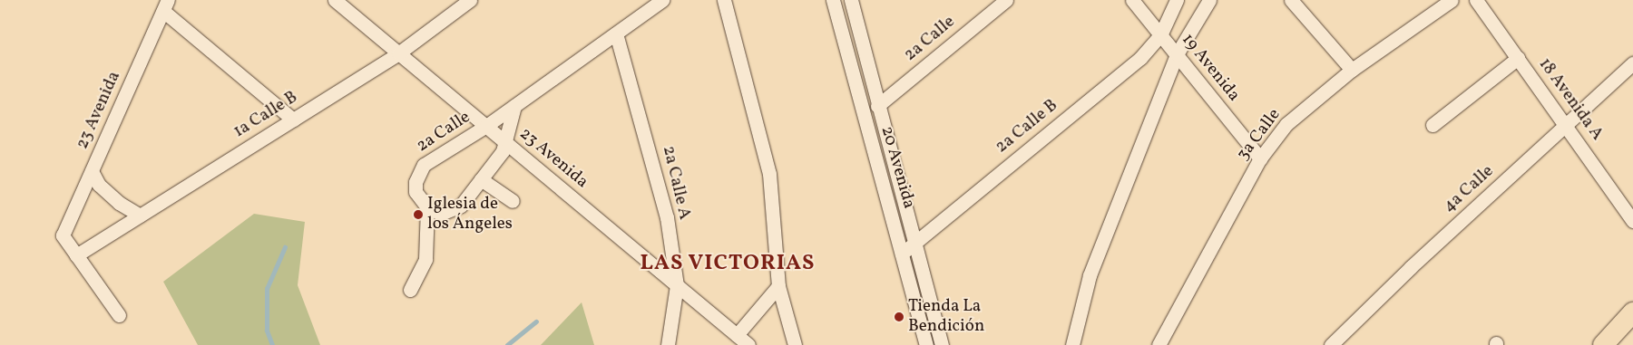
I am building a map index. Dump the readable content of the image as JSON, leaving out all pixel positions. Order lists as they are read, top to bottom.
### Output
{
  "streets": {
    "street": [
      "2a Calle",
      "19 Avenida",
      "18 Avenida A",
      "23 Avenida",
      "1a Calle B",
      "2a Calle B",
      "3a Calle",
      "20 Avenida",
      "2a Calle A",
      "4a Calle"
    ]
  },
  "crossings": [
    ["2a Calle", "23 Avenida"],
    ["2a Calle", "20 Avenida"],
    ["2a Calle", "2a Calle A"],
    ["19 Avenida", "2a Calle B"],
    ["19 Avenida", "3a Calle"],
    ["18 Avenida A", "4a Calle"],
    ["23 Avenida", "1a Calle B"],
    ["23 Avenida", "2a Calle A"],
    ["2a Calle B", "20 Avenida"]
  ],
  "districts": ["LAS VICTORIAS"],
  "places": ["Iglesia de los Ángeles", "Tienda La Bendición"]
}
